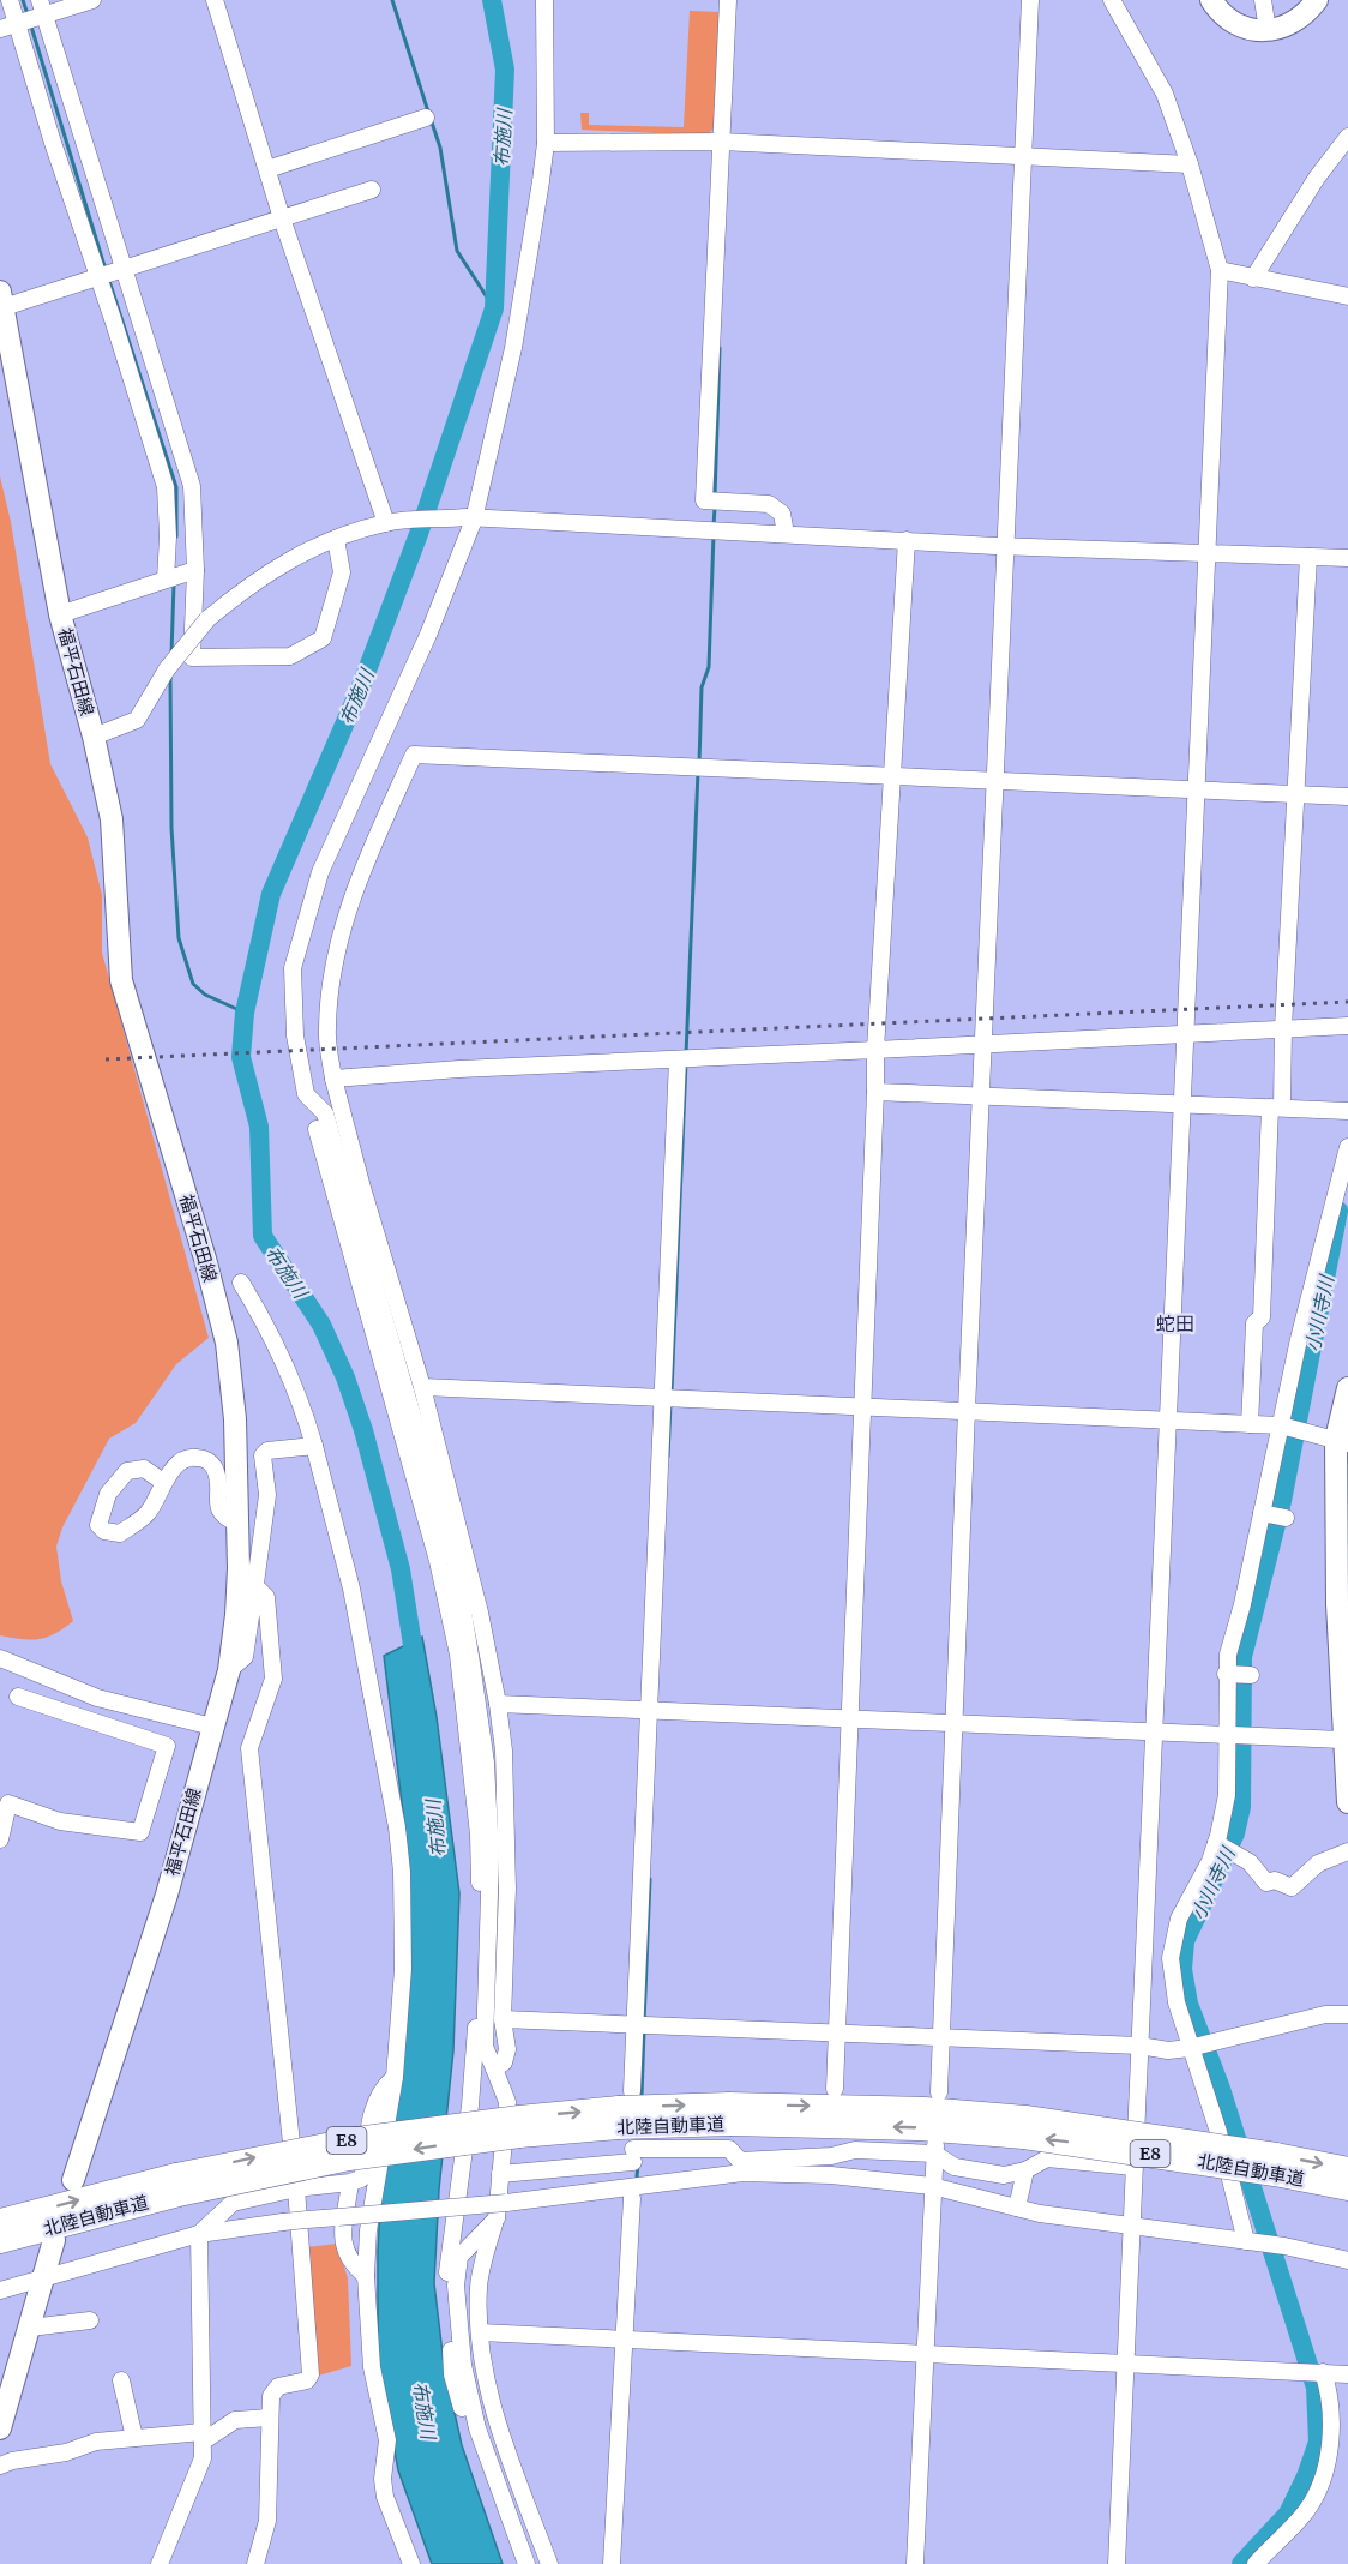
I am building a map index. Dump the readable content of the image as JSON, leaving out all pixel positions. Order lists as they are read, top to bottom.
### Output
{
  "streets": {
    "highway": ["北陸自動車道", "E8"],
    "main road": ["福平石田線"]
  },
  "districts": ["蛇田"],
  "water": ["布施川", "小川寺川"]
}
